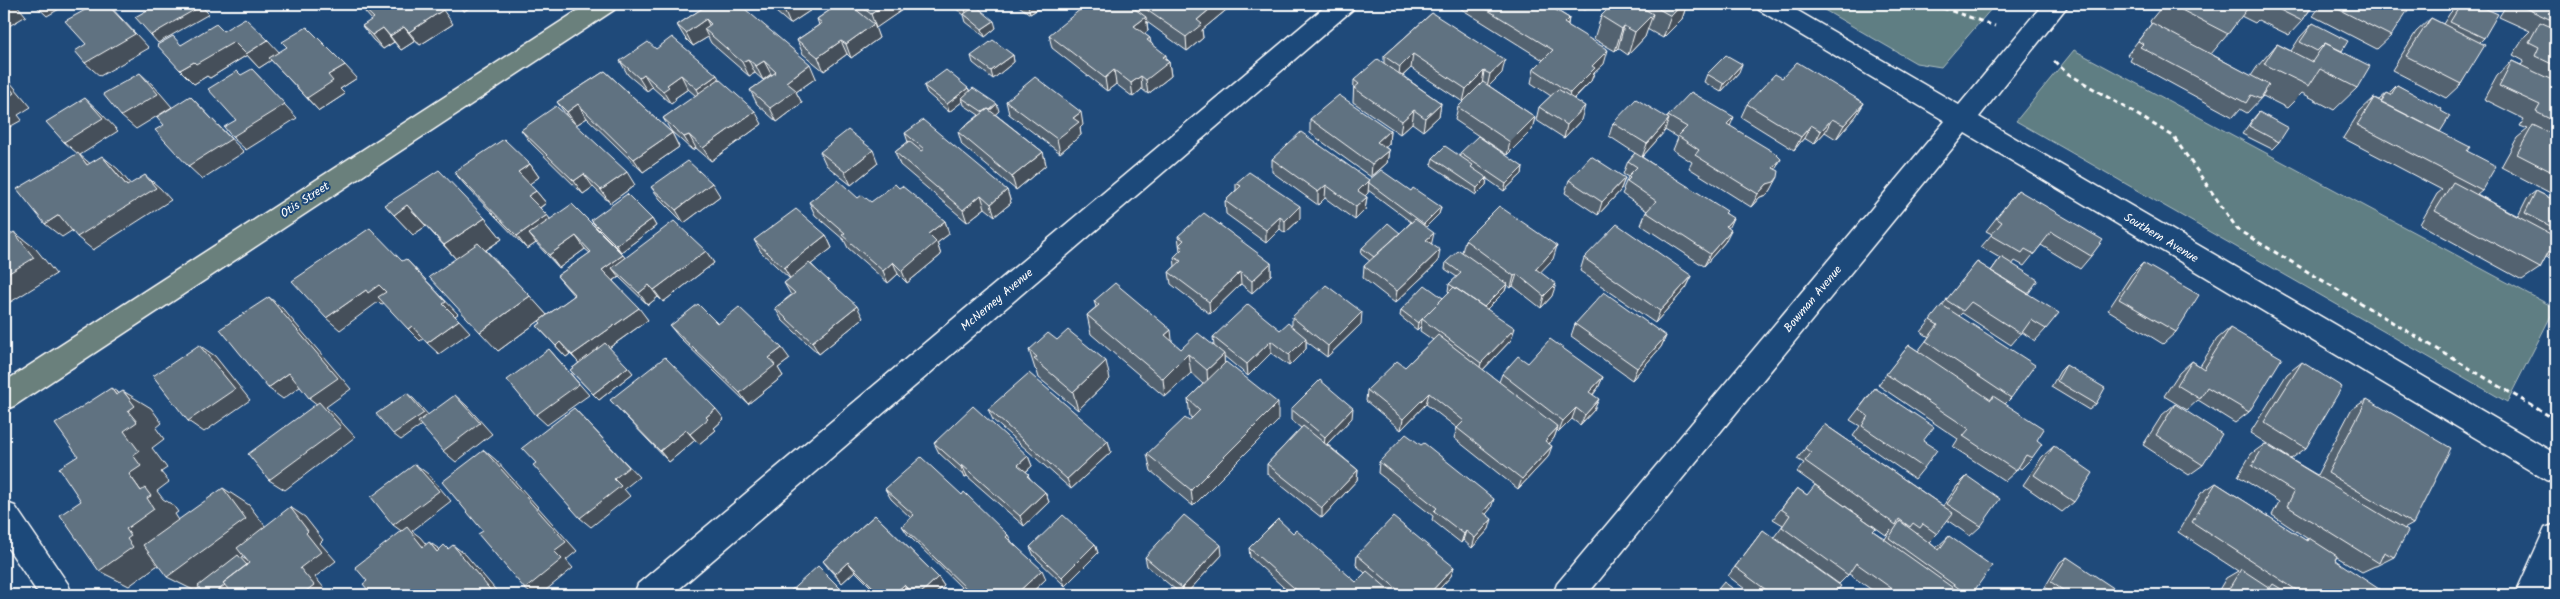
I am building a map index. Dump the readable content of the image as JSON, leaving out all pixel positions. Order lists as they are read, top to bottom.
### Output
{
  "streets": {
    "main road": ["Otis Street"],
    "street": ["Southern Avenue", "Bowman Avenue", "McNerney Avenue"]
  },
  "crossings": [
    ["Southern Avenue", "Bowman Avenue"]
  ]
}
